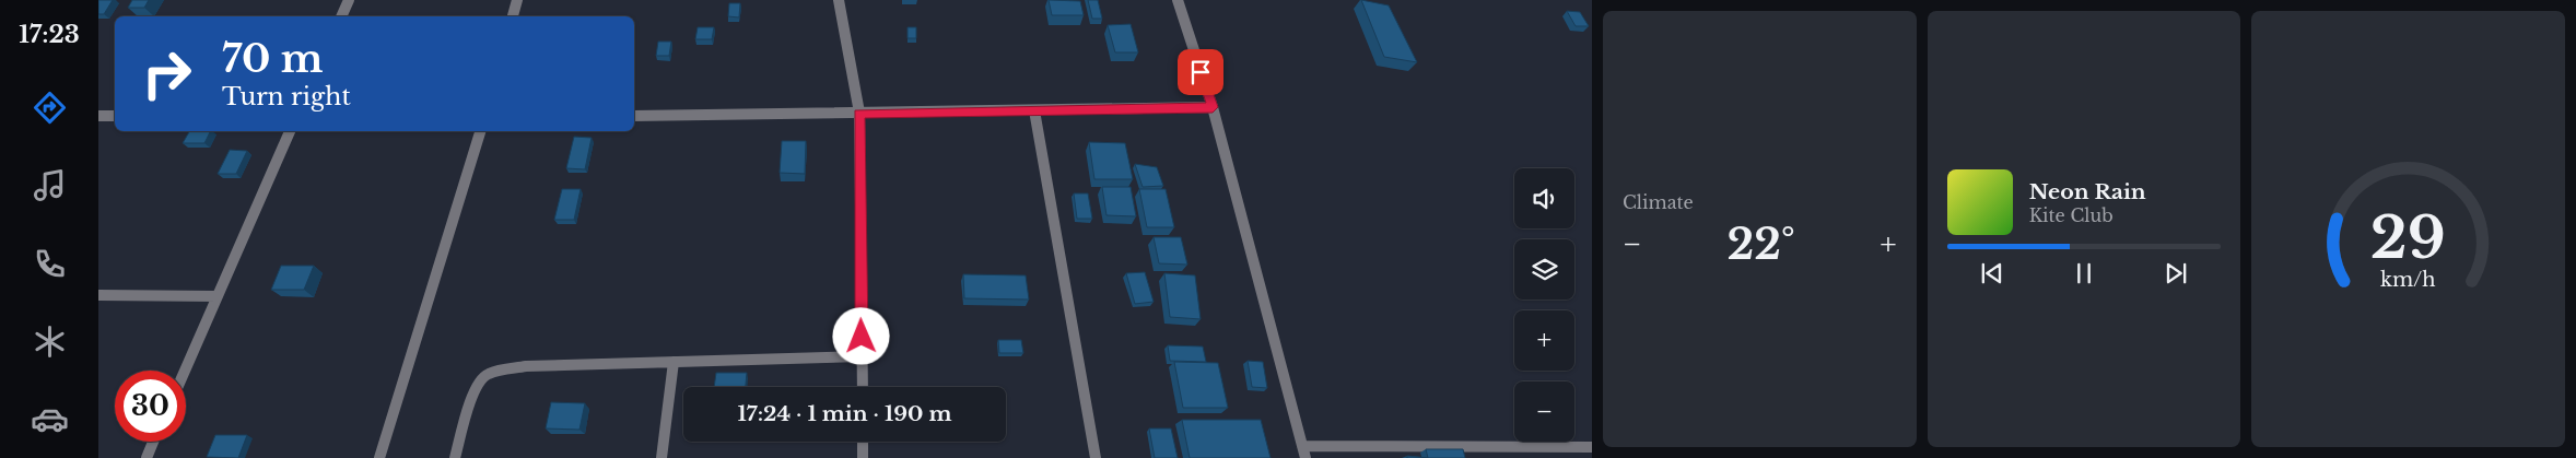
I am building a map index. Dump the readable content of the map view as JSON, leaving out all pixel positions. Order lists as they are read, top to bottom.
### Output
{
  "page": {
    "tabs": "17:23",
    "tile": "Climate",
    "turn": ["70 m", "Turn right"],
    "map_buttons": ["+", "−"],
    "song": ["Neon Rain", "Kite Club"],
    "heat": ["−", "22°", "+"],
    "limit": "30",
    "trip": "17:24 · 1 min · 190 m",
    "gauge": ["29", "km/h"]
  }
}
